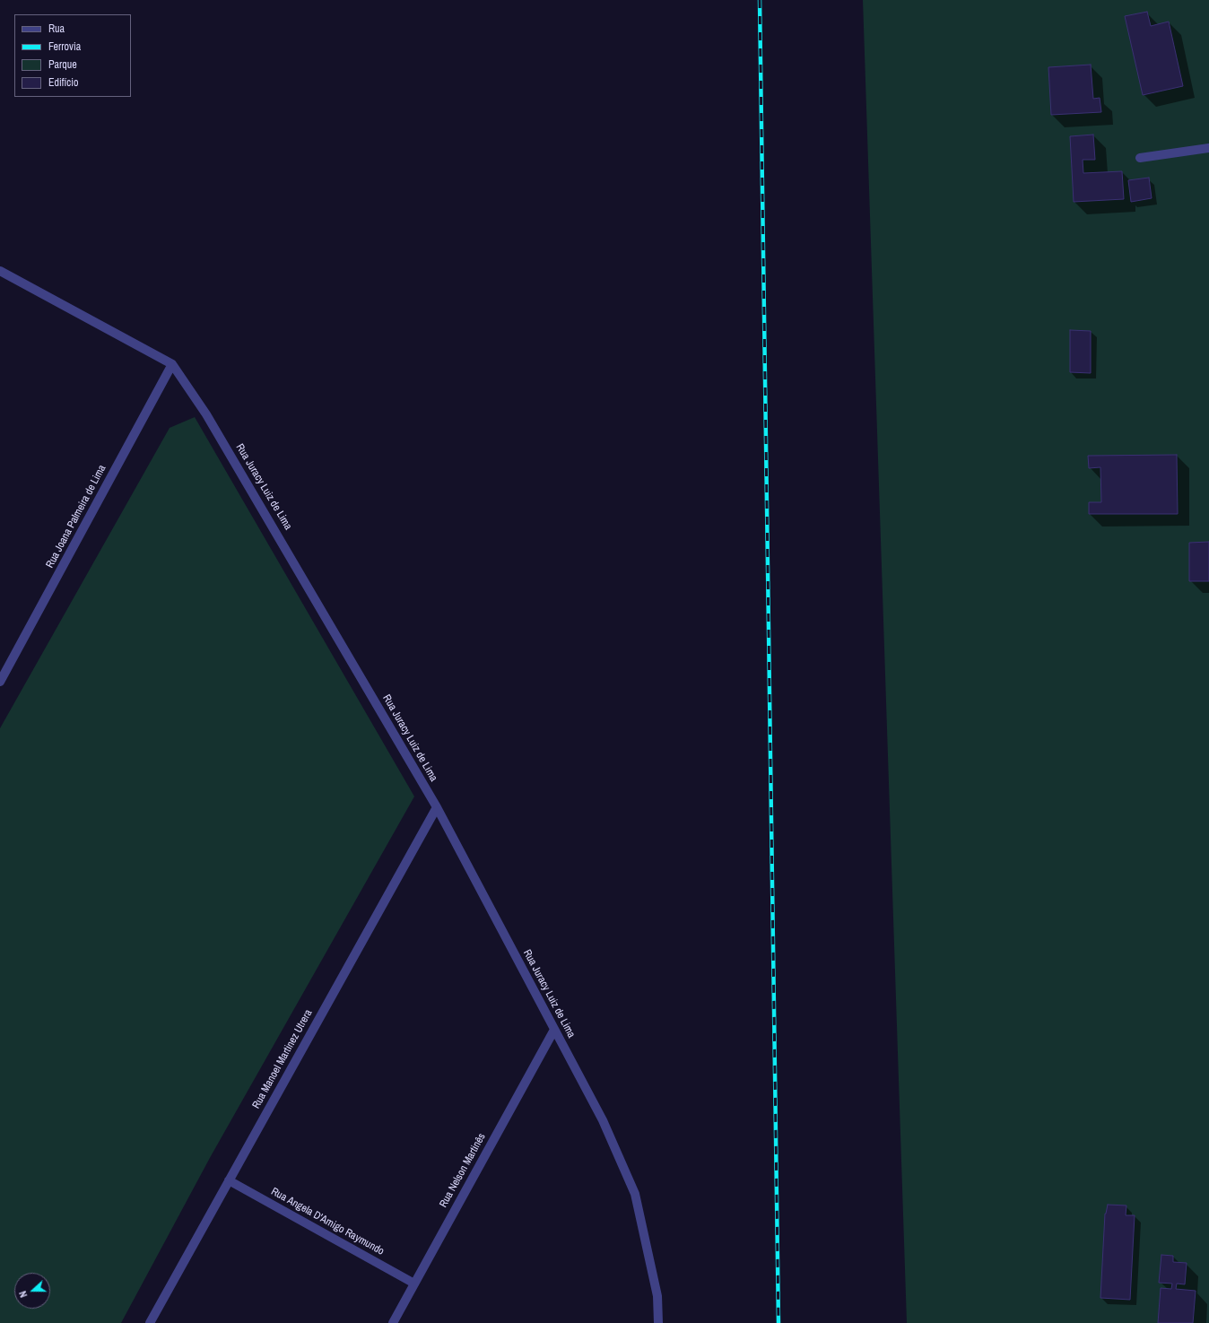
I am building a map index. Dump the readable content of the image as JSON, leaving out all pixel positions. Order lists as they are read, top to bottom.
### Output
{
  "streets": {
    "street": [
      "Rua Juracy Luiz de Lima",
      "Rua Joana Palmeira de Lima",
      "Rua Manoel Martinez Utrera",
      "Rua Nelson Martinês",
      "Rua Angela D'Amigo Raymundo"
    ]
  },
  "crossings": [
    ["Rua Juracy Luiz de Lima", "Rua Joana Palmeira de Lima"],
    ["Rua Juracy Luiz de Lima", "Rua Manoel Martinez Utrera"],
    ["Rua Juracy Luiz de Lima", "Rua Nelson Martinês"],
    ["Rua Manoel Martinez Utrera", "Rua Angela D'Amigo Raymundo"],
    ["Rua Nelson Martinês", "Rua Angela D'Amigo Raymundo"]
  ],
  "legend": [
    "Rua",
    "Ferrovia",
    "Parque",
    "Edifício"
  ],
  "north": "left"
}
